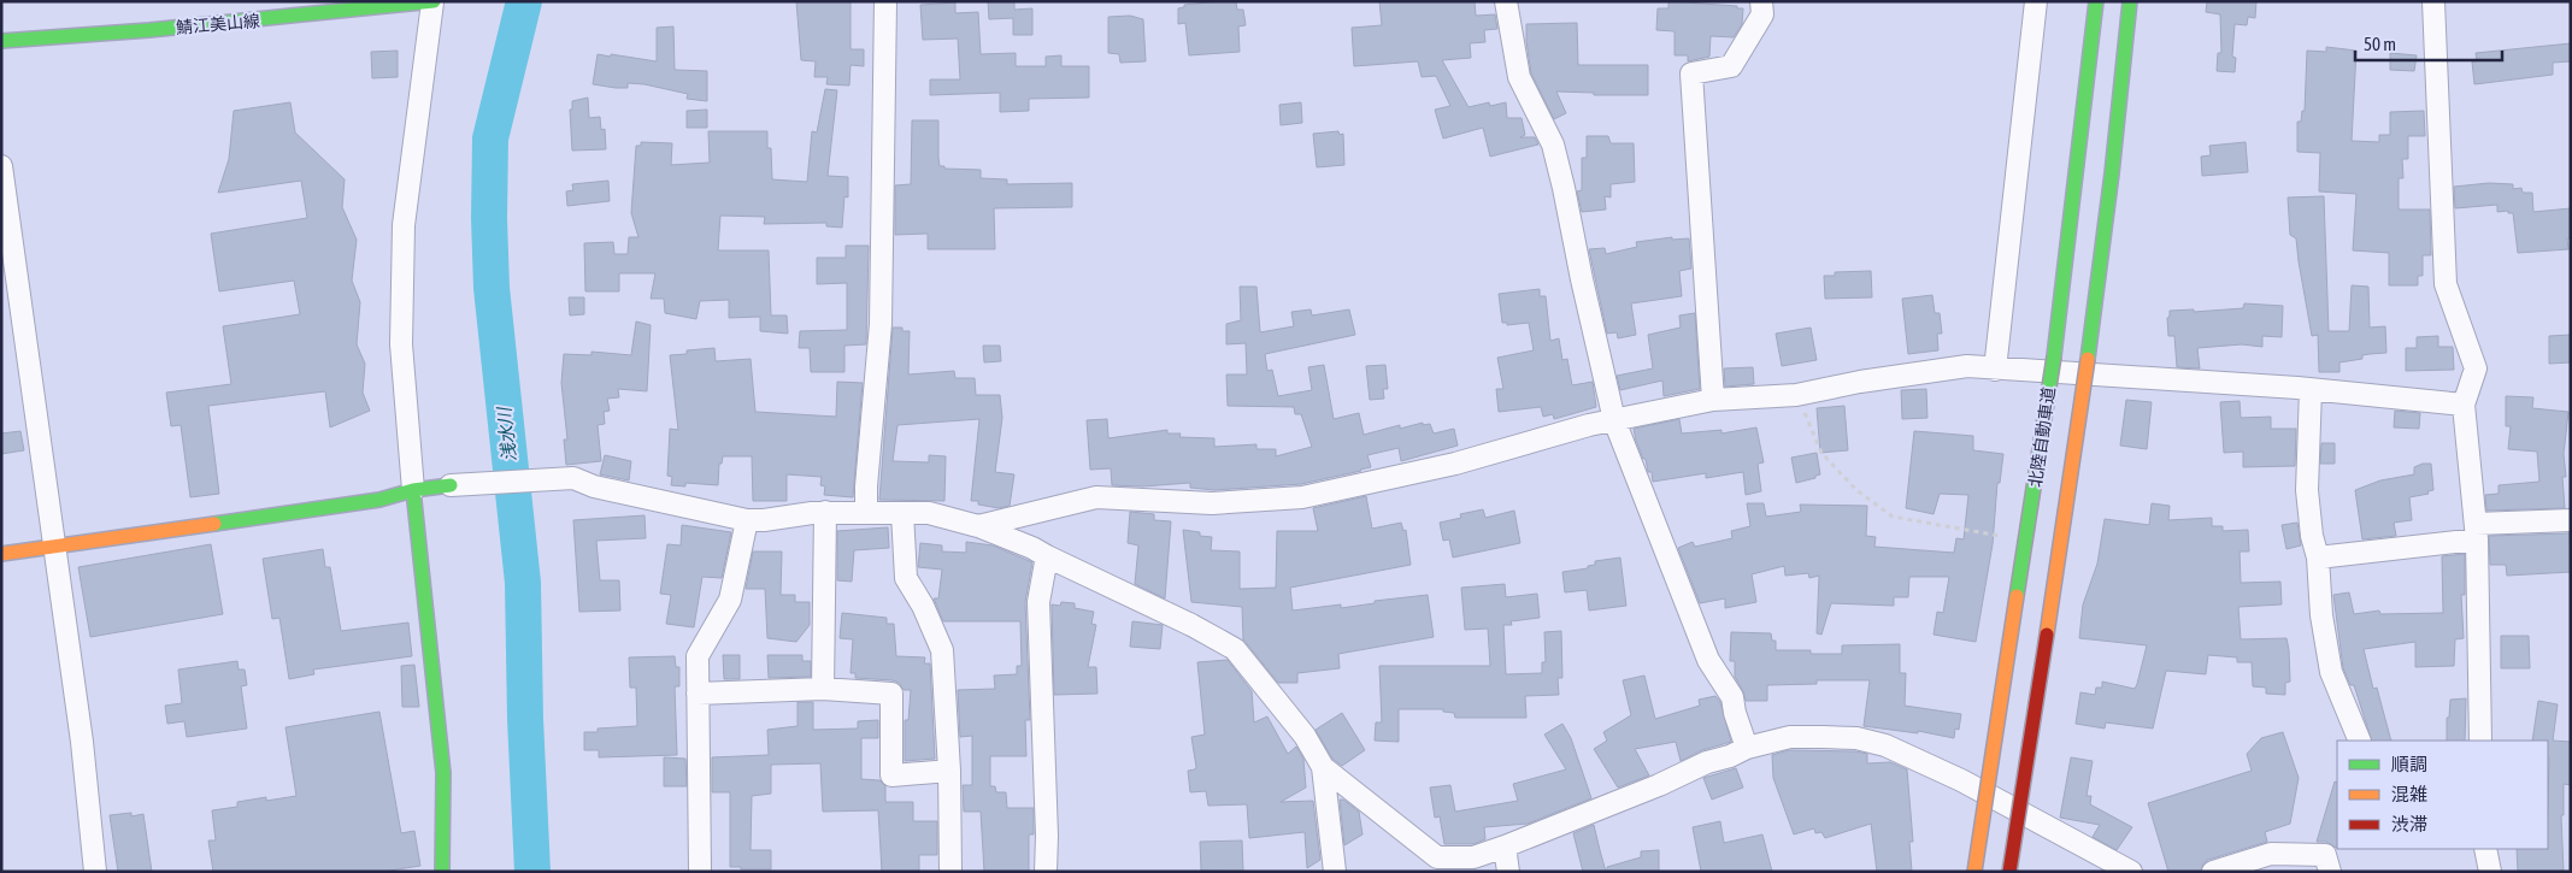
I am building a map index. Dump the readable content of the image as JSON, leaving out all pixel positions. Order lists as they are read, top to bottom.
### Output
{
  "streets": {
    "main road": ["鯖江美山線", "北陸自動車道"]
  },
  "water": ["浅水川"],
  "legend": ["順調", "混雑", "渋滞"],
  "scale_bar": "50 m"
}
